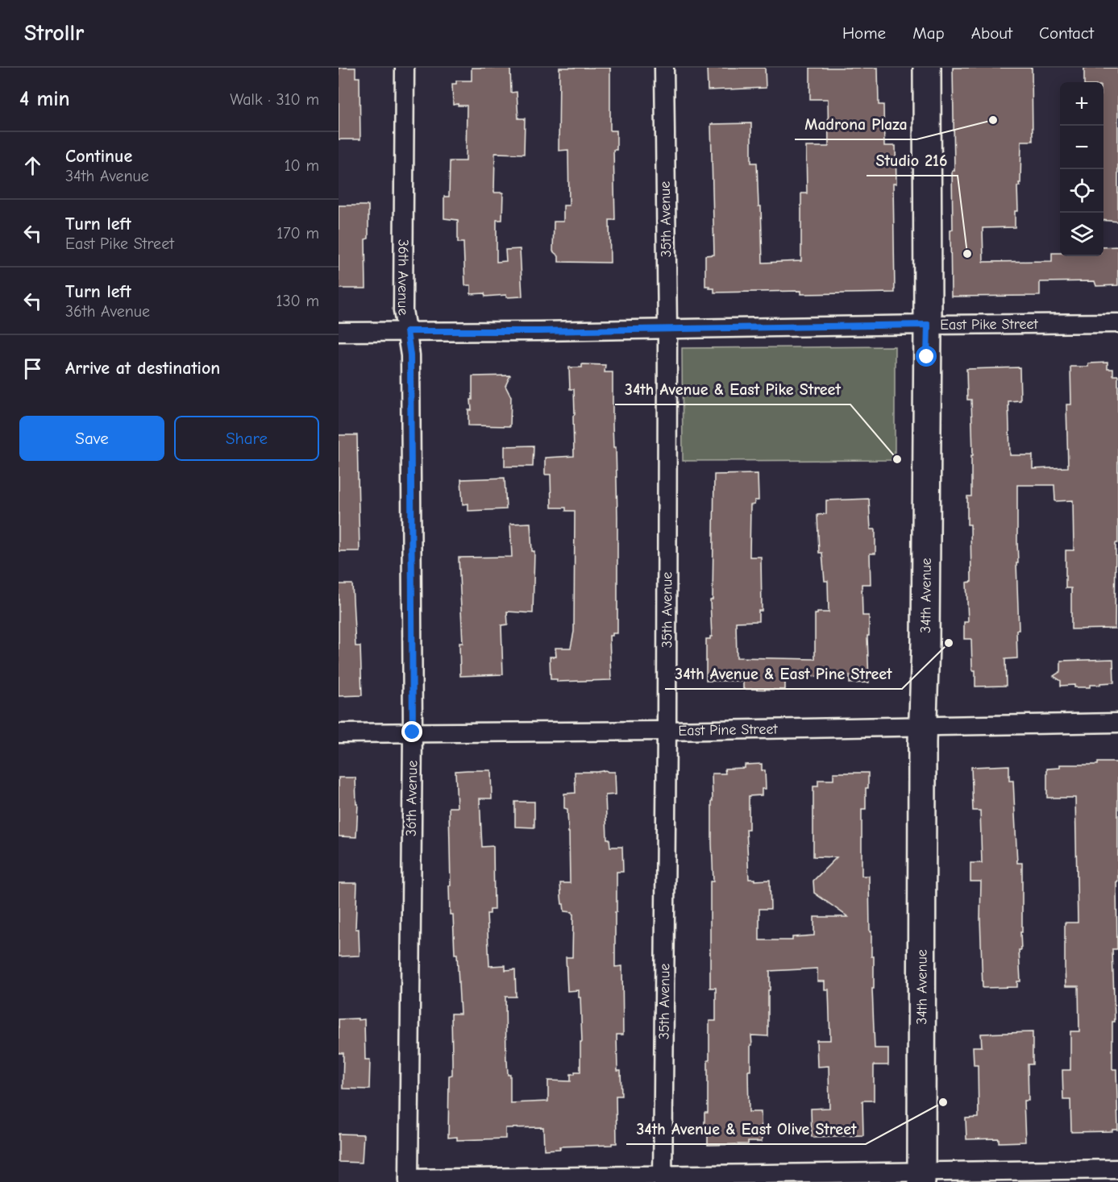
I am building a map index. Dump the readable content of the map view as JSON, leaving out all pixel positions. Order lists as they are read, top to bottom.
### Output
{
  "streets": {
    "street": [
      "35th Avenue",
      "36th Avenue",
      "East Pike Street",
      "34th Avenue",
      "East Pine Street"
    ]
  },
  "crossings": [
    ["35th Avenue", "East Pike Street"],
    ["35th Avenue", "East Pine Street"],
    ["36th Avenue", "East Pike Street"],
    ["36th Avenue", "East Pine Street"],
    ["East Pike Street", "34th Avenue"],
    ["34th Avenue", "East Pine Street"]
  ],
  "places": [
    "Madrona Plaza",
    "Studio 216",
    "34th Avenue & East Pike Street",
    "34th Avenue & East Pine Street",
    "34th Avenue & East Olive Street"
  ],
  "page": {
    "header": "Strollr",
    "nav": [
      "Home",
      "Map",
      "About",
      "Contact"
    ],
    "heading": ["4 min", "Walk · 310 m"],
    "map_buttons": ["+", "−"],
    "list": [
      ["Continue", "34th Avenue", "10 m"],
      ["Turn left", "East Pike Street", "170 m"],
      ["Turn left", "36th Avenue", "130 m"],
      "Arrive at destination"
    ],
    "buttons": ["Save", "Share"]
  }
}
